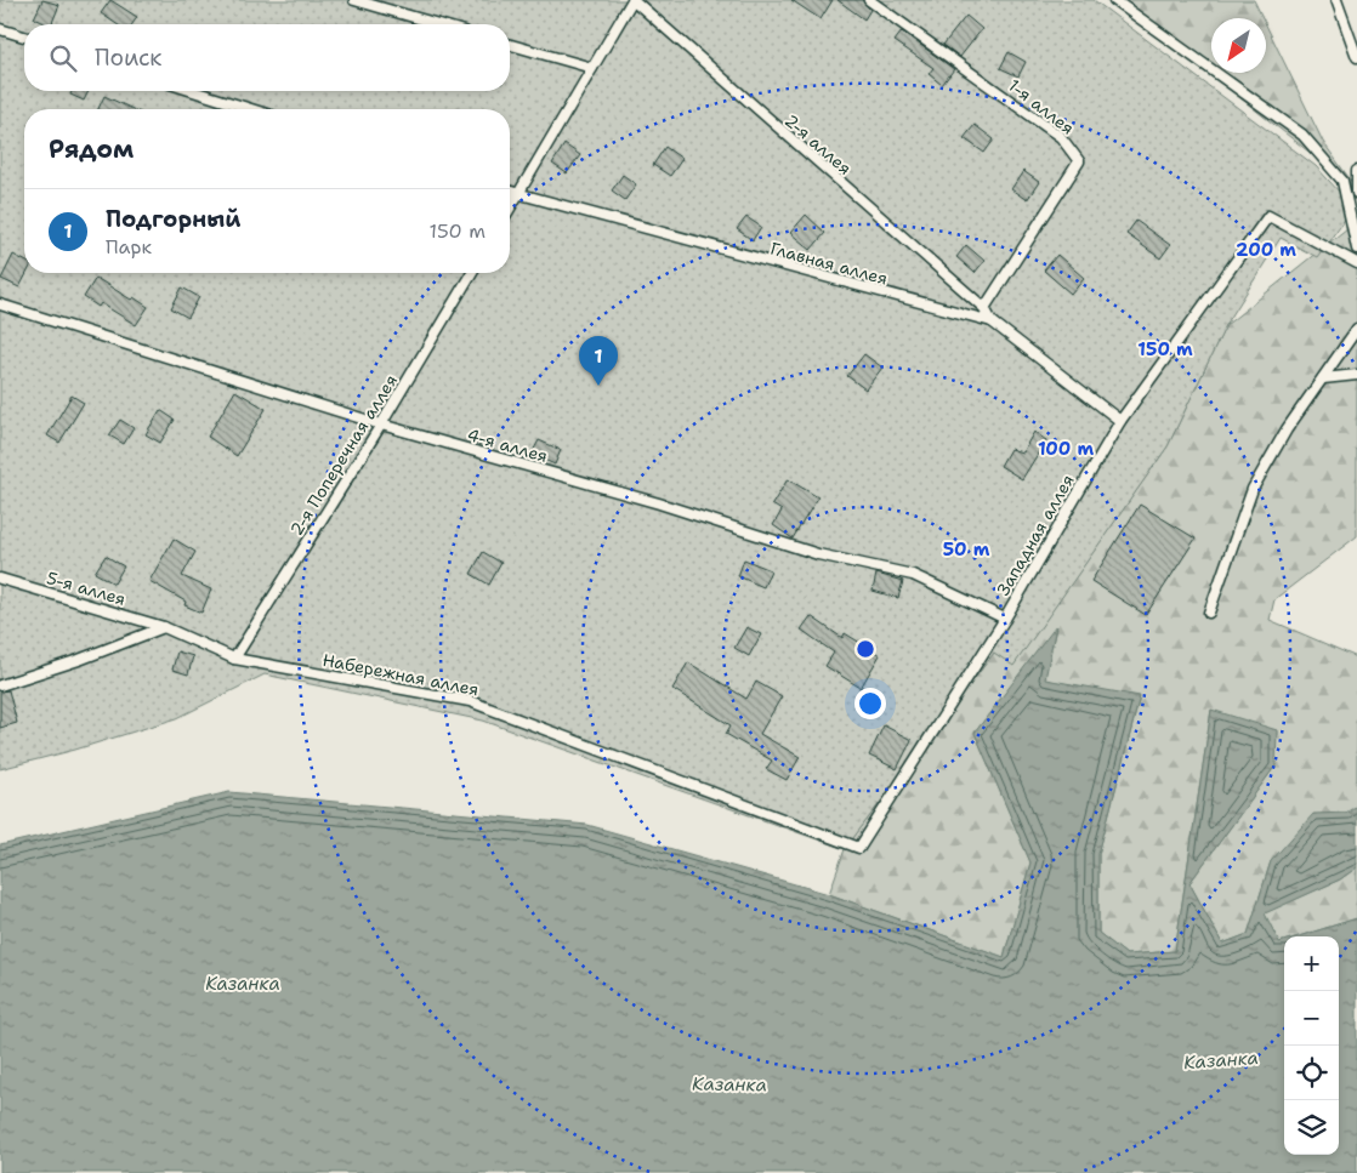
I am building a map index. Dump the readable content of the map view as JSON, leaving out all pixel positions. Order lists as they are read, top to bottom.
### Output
{
  "streets": {
    "lane": [
      "1-я аллея",
      "2-я аллея",
      "Главная аллея",
      "4-я аллея",
      "2-я Поперечная аллея",
      "Западная аллея",
      "5-я аллея",
      "Набережная аллея"
    ]
  },
  "crossings": [
    ["1-я аллея", "2-я аллея"],
    ["Главная аллея", "Западная аллея"],
    ["4-я аллея", "2-я Поперечная аллея"],
    ["4-я аллея", "Западная аллея"],
    ["2-я Поперечная аллея", "Набережная аллея"],
    ["Западная аллея", "Набережная аллея"],
    ["5-я аллея", "Набережная аллея"]
  ],
  "water": ["Казанка"],
  "north": "bottom left",
  "page": {
    "search": "Поиск",
    "heading": "Рядом",
    "list": [
      {
        "mark": "1",
        "name": "Подгорный",
        "note": "Парк",
        "value": "150 m"
      }
    ],
    "pins": "1",
    "map_buttons": ["+", "−"]
  },
  "rings": [
    "200 m",
    "150 m",
    "100 m",
    "50 m"
  ]
}
